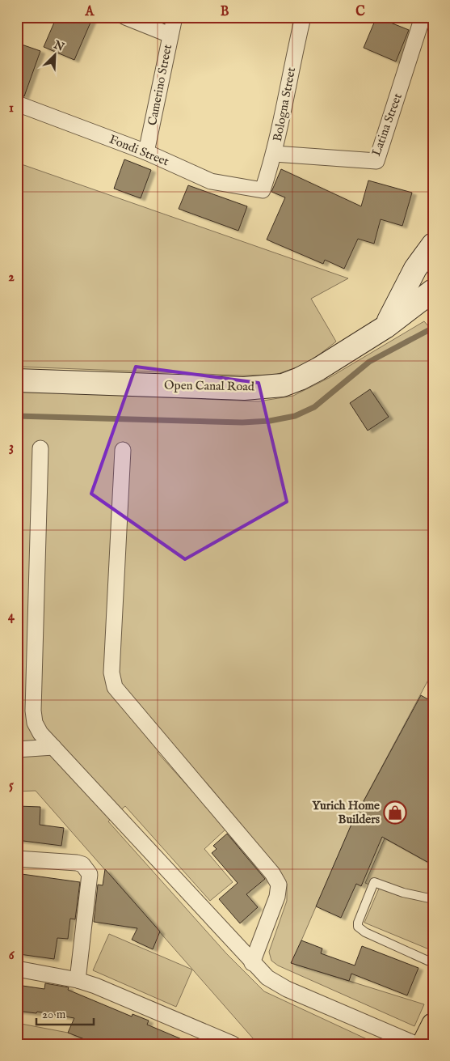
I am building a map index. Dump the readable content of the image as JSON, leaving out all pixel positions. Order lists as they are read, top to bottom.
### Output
{
  "streets": {
    "main road": ["Open Canal Road"],
    "street": [
      "Camerino Street",
      "Bologna Street",
      "Latina Street",
      "Fondi Street"
    ]
  },
  "crossings": [
    ["Camerino Street", "Fondi Street"],
    ["Bologna Street", "Latina Street"],
    ["Bologna Street", "Fondi Street"]
  ],
  "places": {
    "shop": ["Yurich Home Builders"]
  },
  "scale_bar": "20 m",
  "north": "top right",
  "grid": {
    "columns": ["A", "B", "C"],
    "rows": [
      "1",
      "2",
      "3",
      "4",
      "5",
      "6"
    ]
  }
}
